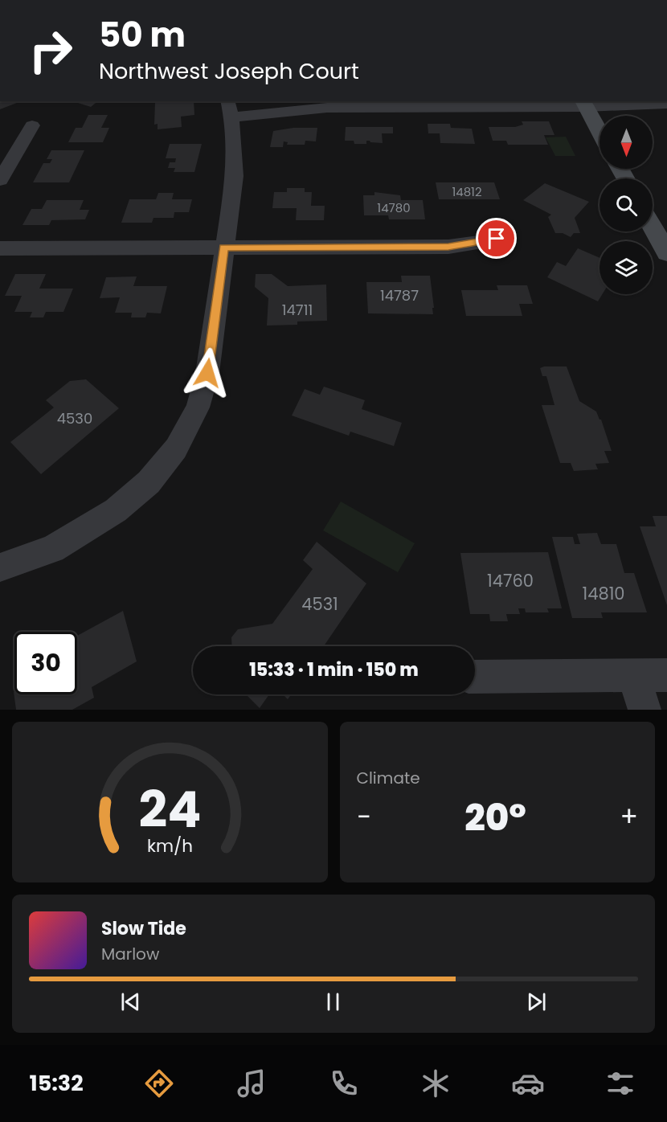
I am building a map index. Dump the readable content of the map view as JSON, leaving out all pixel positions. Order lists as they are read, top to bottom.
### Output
{
  "house_numbers": [
    "14812",
    "14780",
    "14787",
    "14711",
    "4530",
    "14760",
    "14810",
    "4531"
  ],
  "north": "bottom",
  "page": {
    "turn": ["50 m", "Northwest Joseph Court"],
    "limit": "30",
    "trip": "15:33 · 1 min · 150 m",
    "tile": "Climate",
    "heat": ["−", "20°", "+"],
    "song": ["Slow Tide", "Marlow"],
    "tabs": "15:32",
    "gauge": ["24", "km/h"]
  }
}
